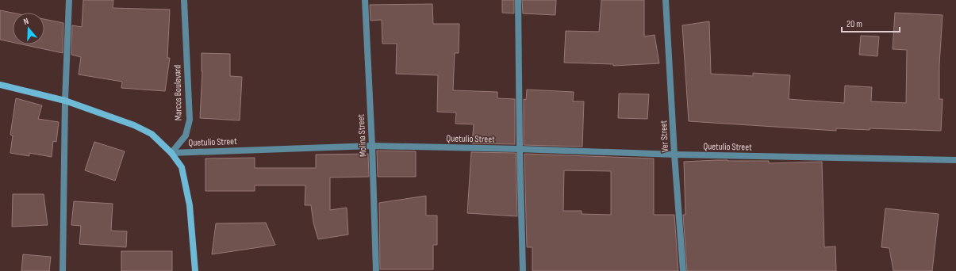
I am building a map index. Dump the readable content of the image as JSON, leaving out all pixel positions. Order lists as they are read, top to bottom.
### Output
{
  "streets": {
    "street": [
      "Marcos Boulevard",
      "Molina Street",
      "Ver Street",
      "Quetulio Street"
    ]
  },
  "crossings": [
    ["Marcos Boulevard", "Quetulio Street"],
    ["Molina Street", "Quetulio Street"],
    ["Ver Street", "Quetulio Street"]
  ],
  "scale_bar": "20 m",
  "north": "top"
}
